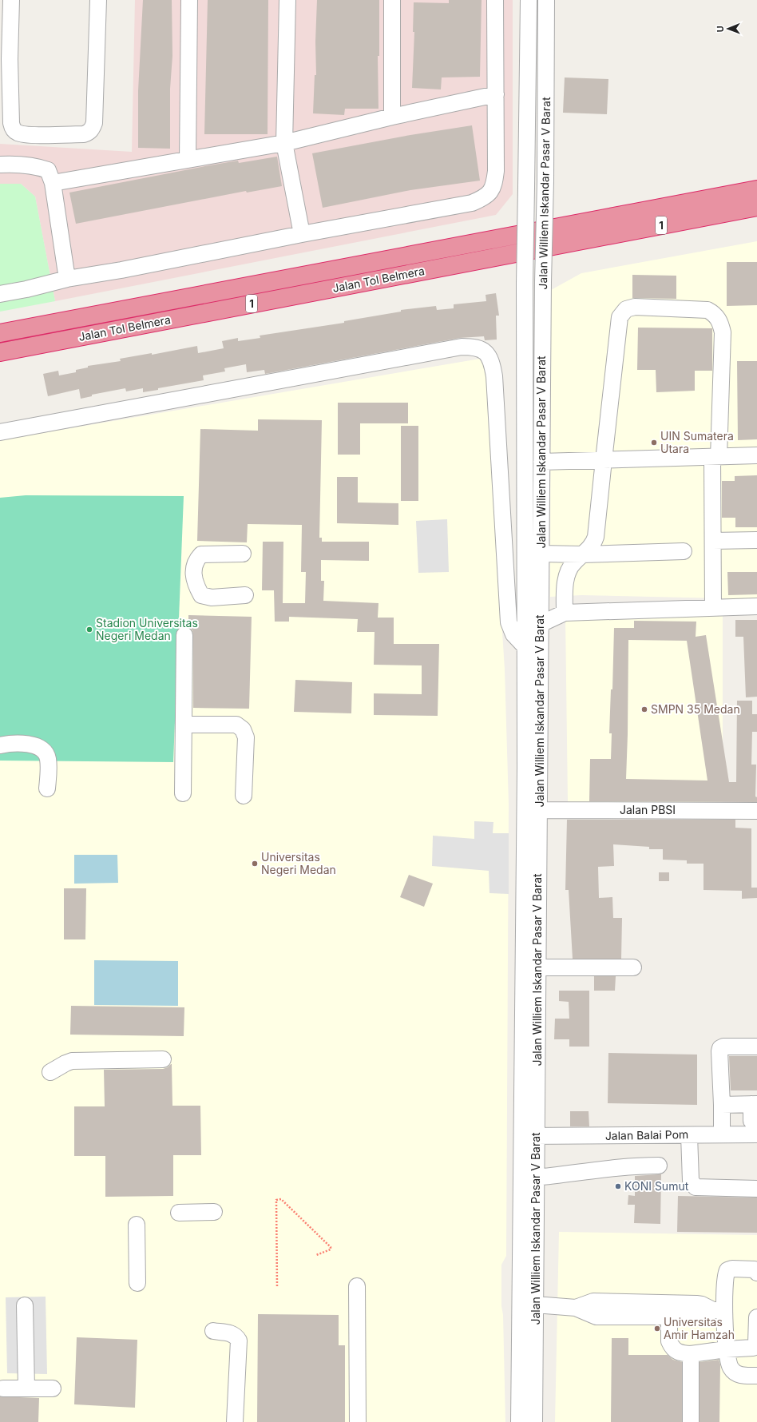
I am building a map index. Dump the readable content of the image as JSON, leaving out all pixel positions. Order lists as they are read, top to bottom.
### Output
{
  "streets": {
    "highway": ["1", "Jalan Tol Belmera"],
    "street": ["Jalan Williem Iskandar Pasar V Barat", "Jalan PBSI", "Jalan Balai Pom"]
  },
  "crossings": [
    ["Jalan Williem Iskandar Pasar V Barat", "Jalan PBSI"],
    ["Jalan Williem Iskandar Pasar V Barat", "Jalan Balai Pom"]
  ],
  "places": [
    "UIN Sumatera Utara",
    "Stadion Universitas Negeri Medan",
    "SMPN 35 Medan",
    "Universitas Negeri Medan",
    "KONI Sumut",
    "Universitas Amir Hamzah"
  ],
  "north": "left"
}
